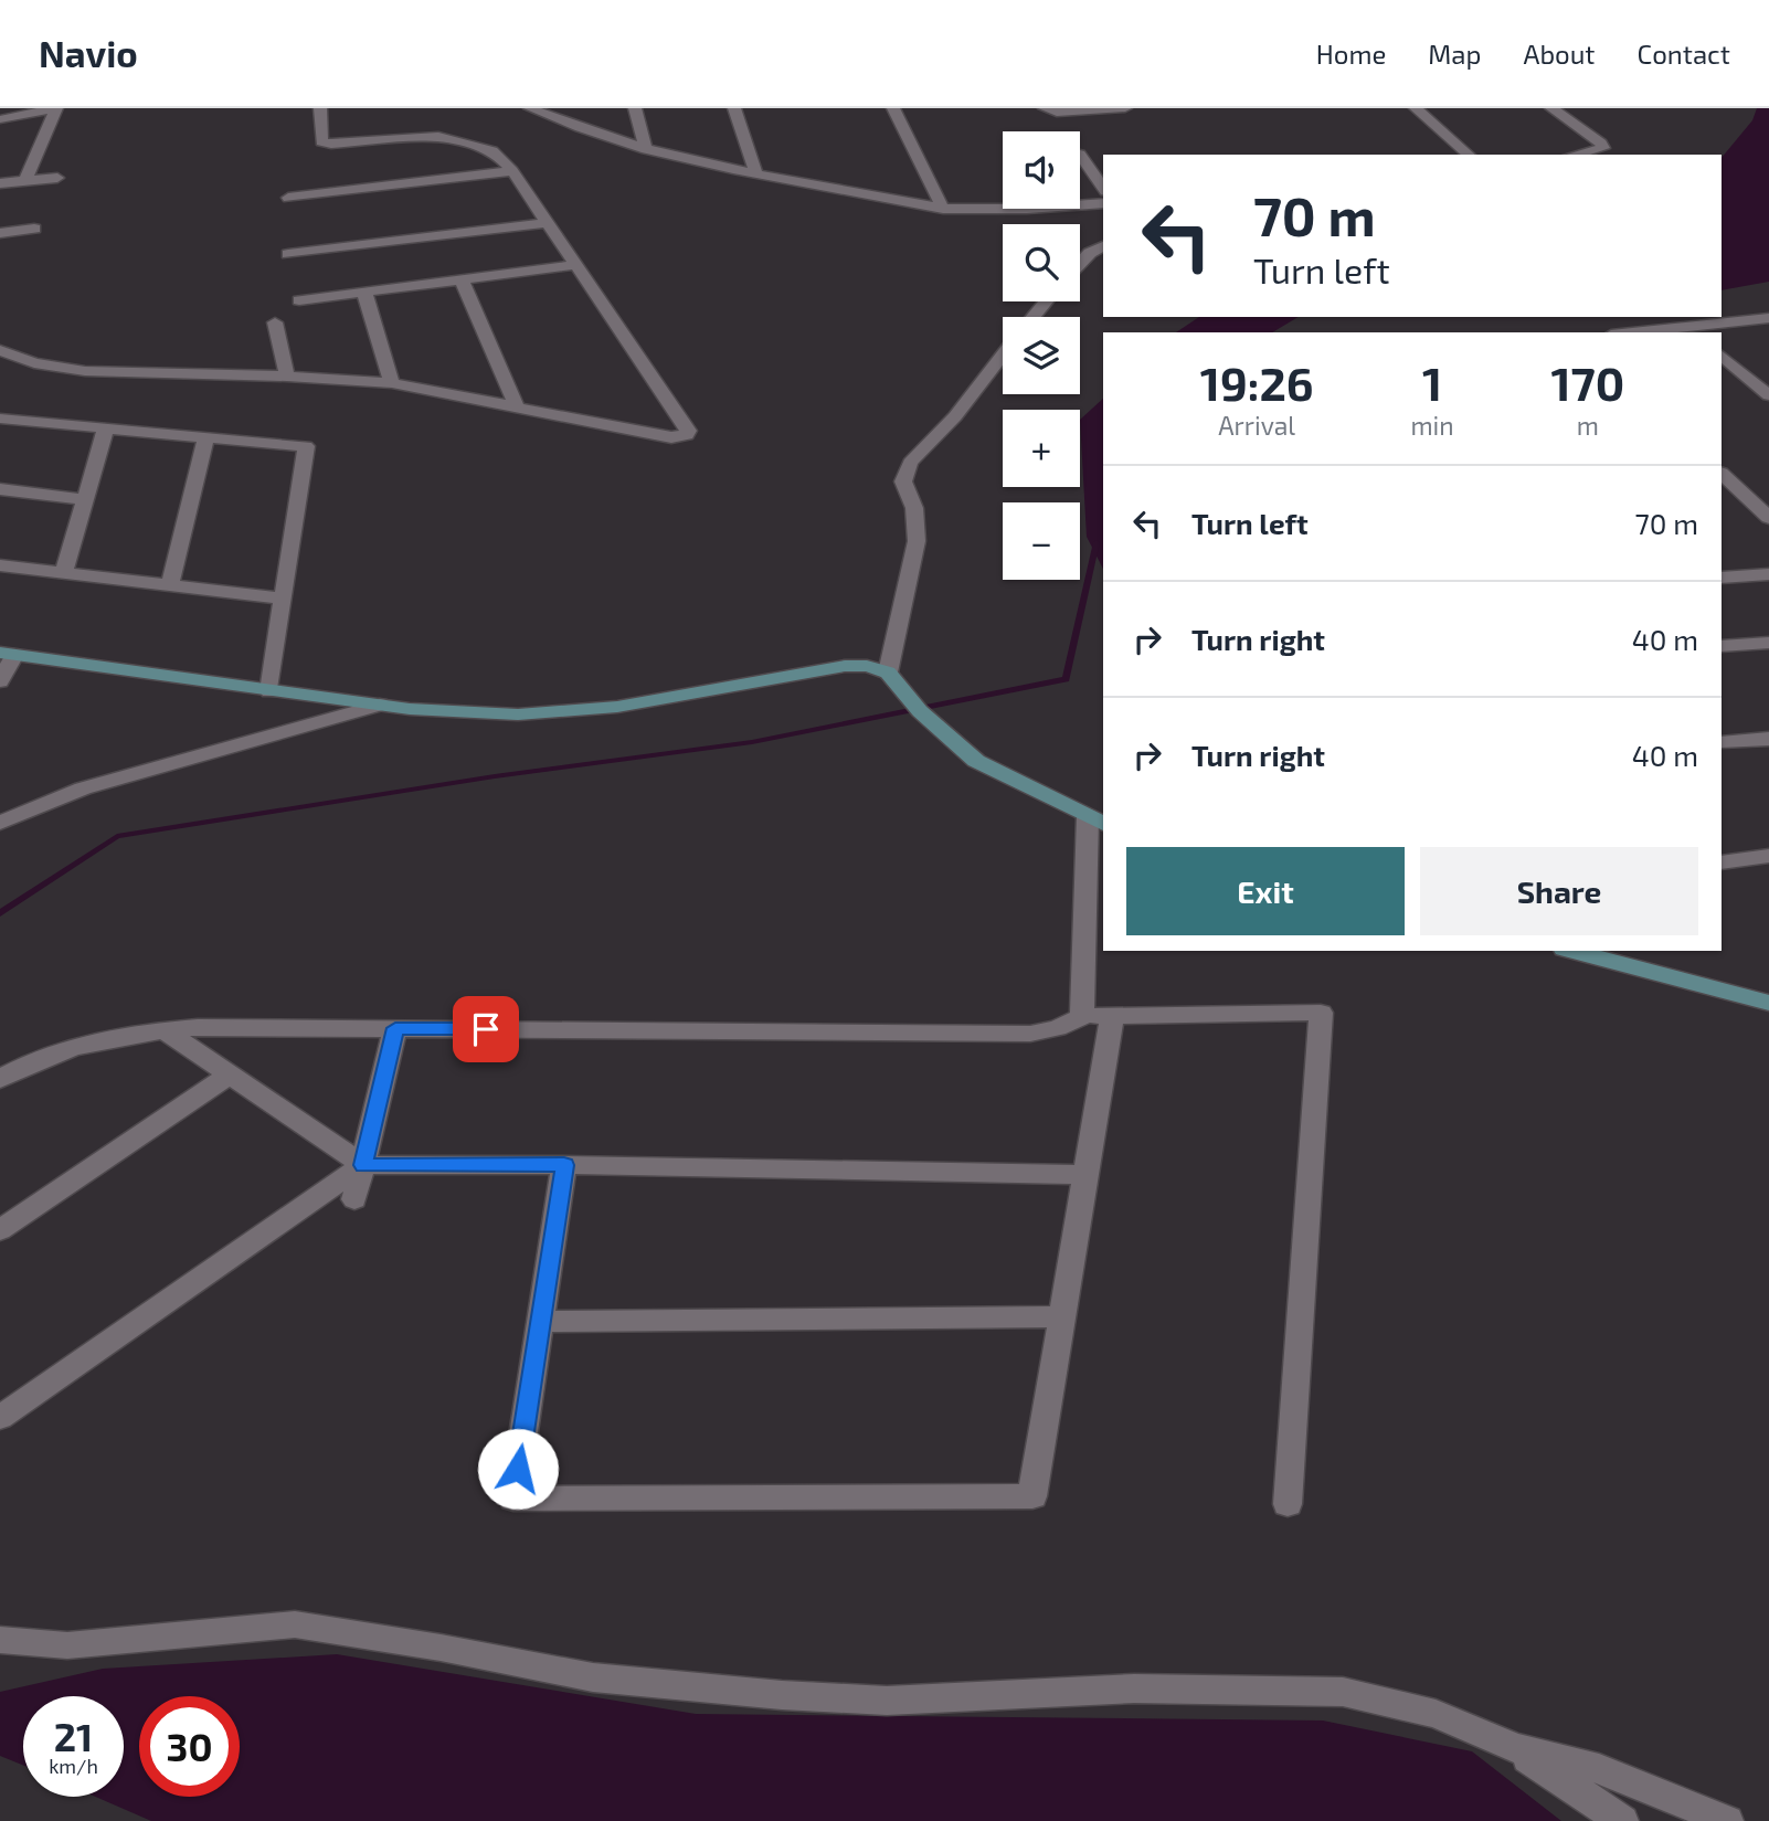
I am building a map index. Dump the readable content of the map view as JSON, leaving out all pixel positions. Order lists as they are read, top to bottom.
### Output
{
  "page": {
    "header": "Navio",
    "nav": [
      "Home",
      "Map",
      "About",
      "Contact"
    ],
    "map_buttons": ["+", "−"],
    "turn": ["70 m", "Turn left"],
    "eta": [
      "19:26",
      "Arrival",
      "1",
      "min",
      "170",
      "m"
    ],
    "list": [
      {
        "name": "Turn left",
        "value": "70 m"
      },
      {
        "name": "Turn right",
        "value": "40 m"
      },
      {
        "name": "Turn right",
        "value": "40 m"
      }
    ],
    "buttons": ["Exit", "Share"],
    "speed": "21 km/h",
    "limit": "30"
  }
}
